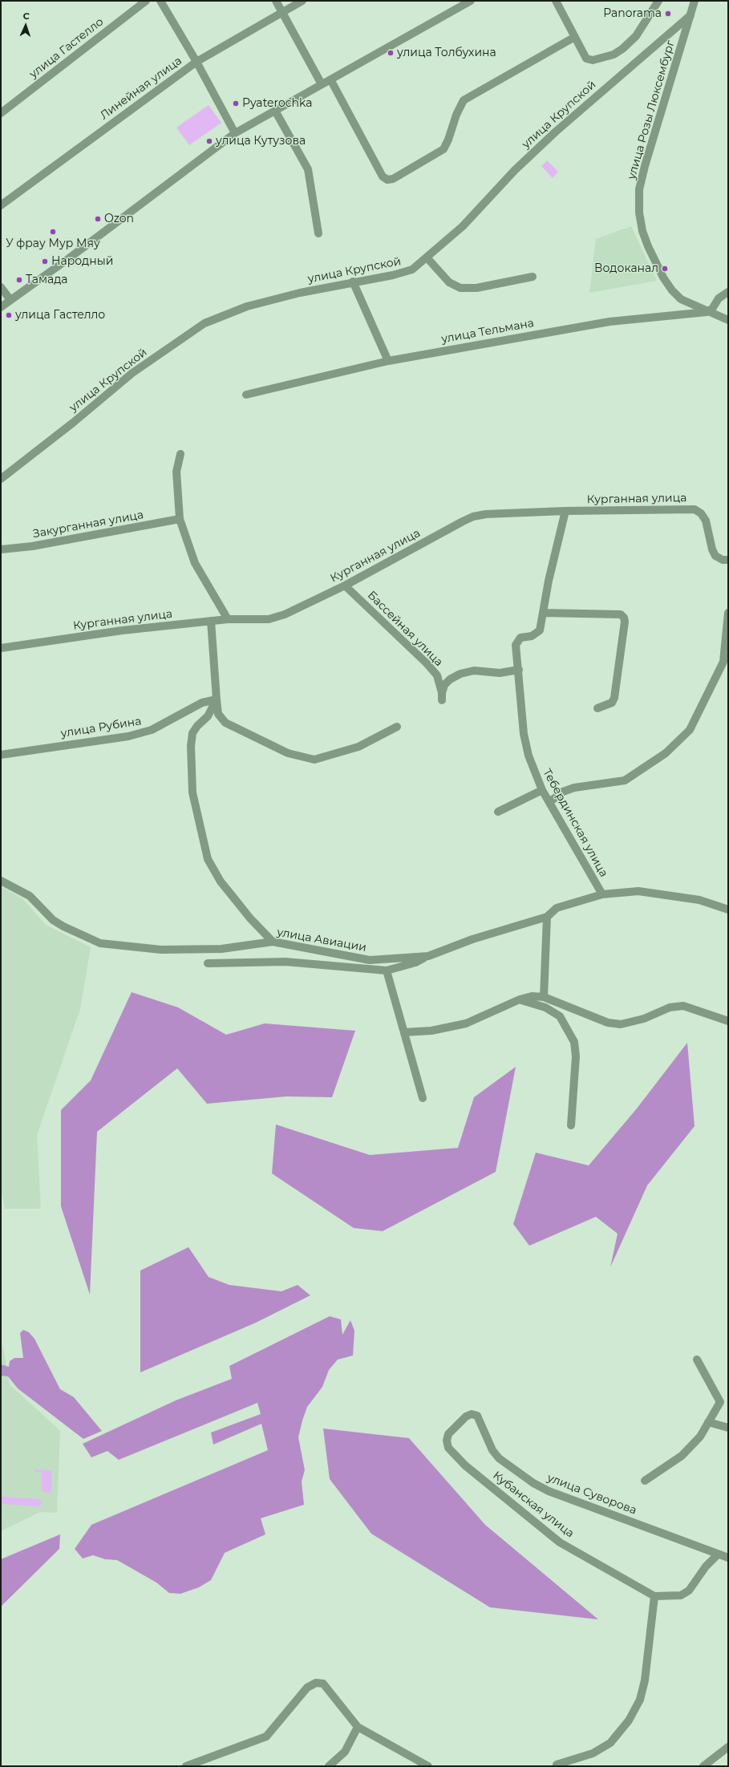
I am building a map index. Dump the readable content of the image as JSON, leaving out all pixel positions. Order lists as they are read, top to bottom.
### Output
{
  "streets": {
    "street": [
      "улица Гастелло",
      "Линейная улица",
      "улица Розы Люксембург",
      "улица Крупской",
      "улица Тельмана",
      "Курганная улица",
      "Закурганная улица",
      "Бассейная улица",
      "улица Рубина",
      "Тебердинская улица",
      "улица Авиации",
      "улица Суворова",
      "Кубанская улица"
    ]
  },
  "crossings": [
    ["улица Розы Люксембург", "улица Крупской"],
    ["улица Розы Люксембург", "улица Тельмана"],
    ["Курганная улица", "Бассейная улица"],
    ["Курганная улица", "Тебердинская улица"],
    ["Бассейная улица", "Тебердинская улица"],
    ["Тебердинская улица", "улица Авиации"],
    ["улица Суворова", "Кубанская улица"]
  ],
  "places": [
    "Panorama",
    "улица Толбухина",
    "Pyaterochka",
    "улица Кутузова",
    "Ozon",
    "У фрау Мур Мяу",
    "Народный",
    "Водоканал",
    "Тамада",
    "улица Гастелло"
  ],
  "north": "top"
}
